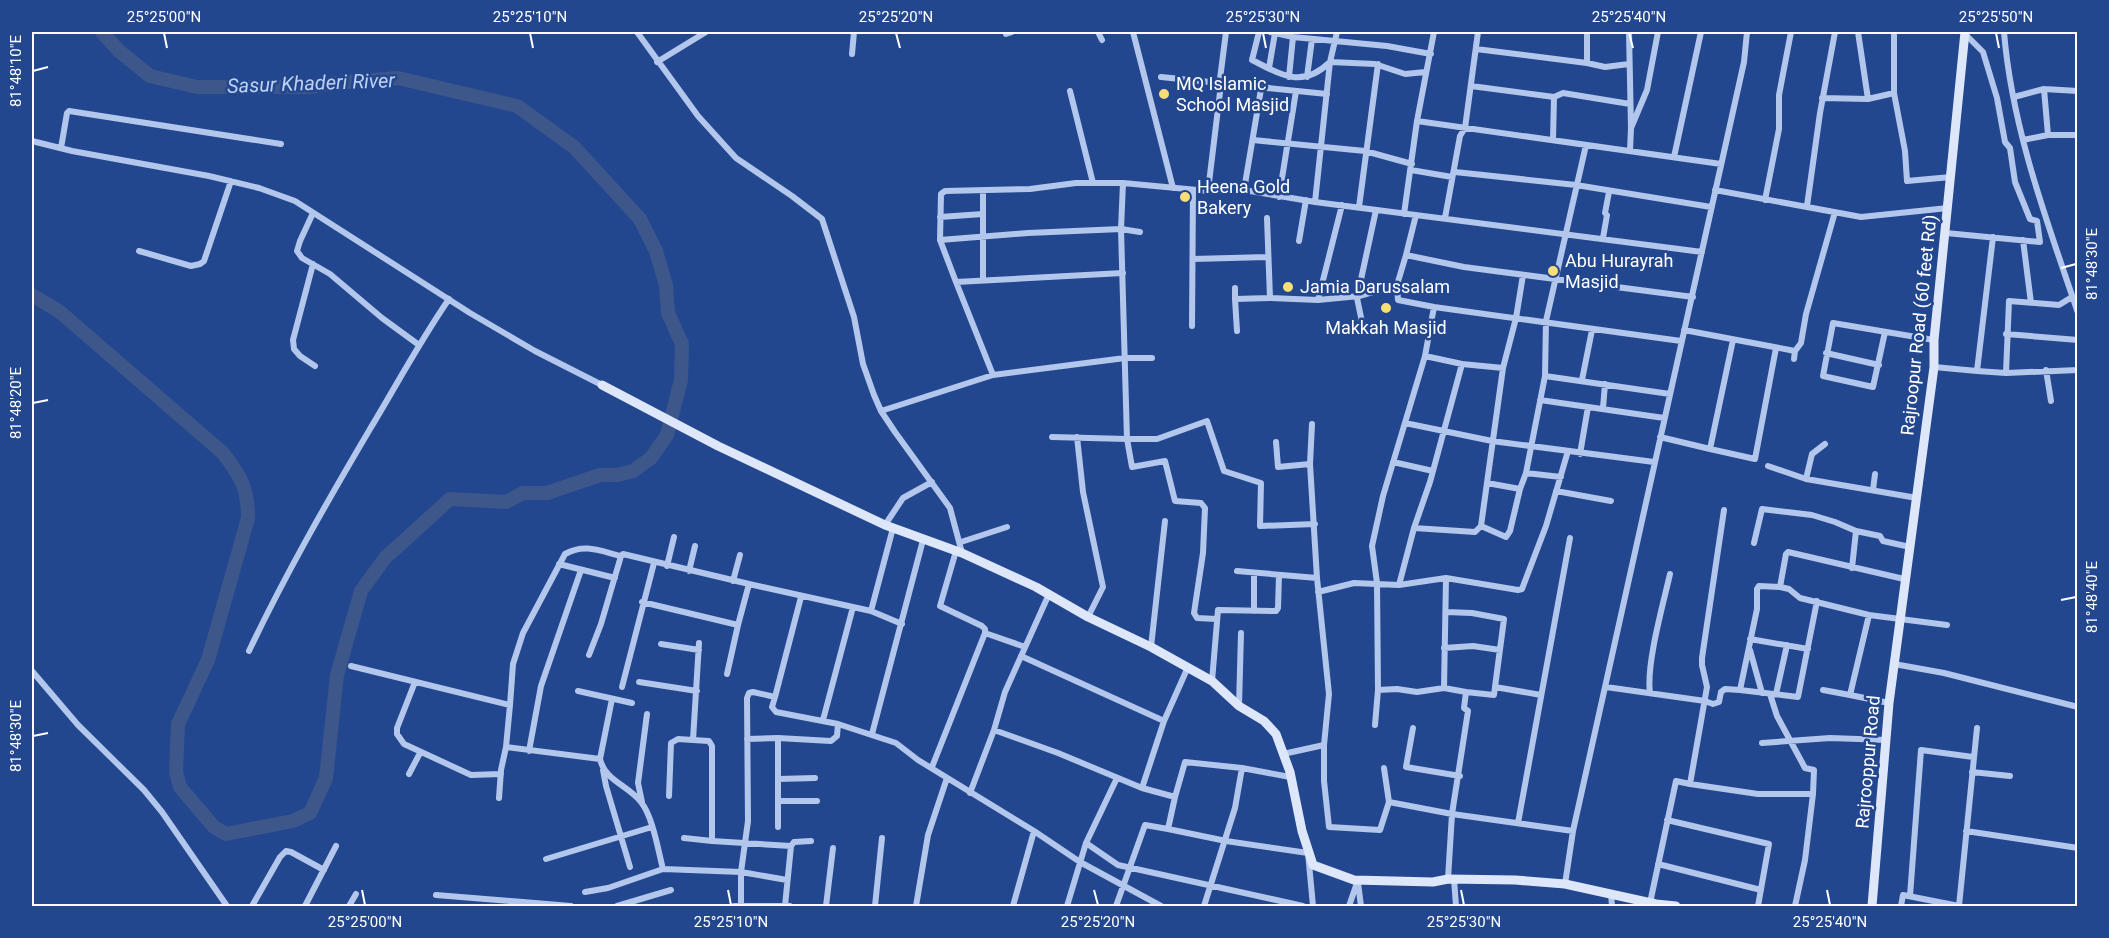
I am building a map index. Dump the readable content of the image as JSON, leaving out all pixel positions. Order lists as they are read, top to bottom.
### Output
{
  "streets": {
    "street": ["Rajroopur Road (60 feet Rd)", "Rajrooppur Road"]
  },
  "crossings": [
    ["Rajroopur Road (60 feet Rd)", "Rajrooppur Road"]
  ],
  "water": ["Sasur Khaderi River"],
  "places": [
    "MQ Islamic School Masjid",
    "Heena Gold Bakery",
    "Abu Hurayrah Masjid",
    "Jamia Darussalam",
    "Makkah Masjid"
  ],
  "coordinates": [
    "25°25'00\"N",
    "25°25'10\"N",
    "25°25'20\"N",
    "25°25'30\"N",
    "25°25'40\"N",
    "25°25'50\"N",
    "81°48'10\"E",
    "81°48'30\"E",
    "81°48'20\"E",
    "81°48'40\"E"
  ]
}
